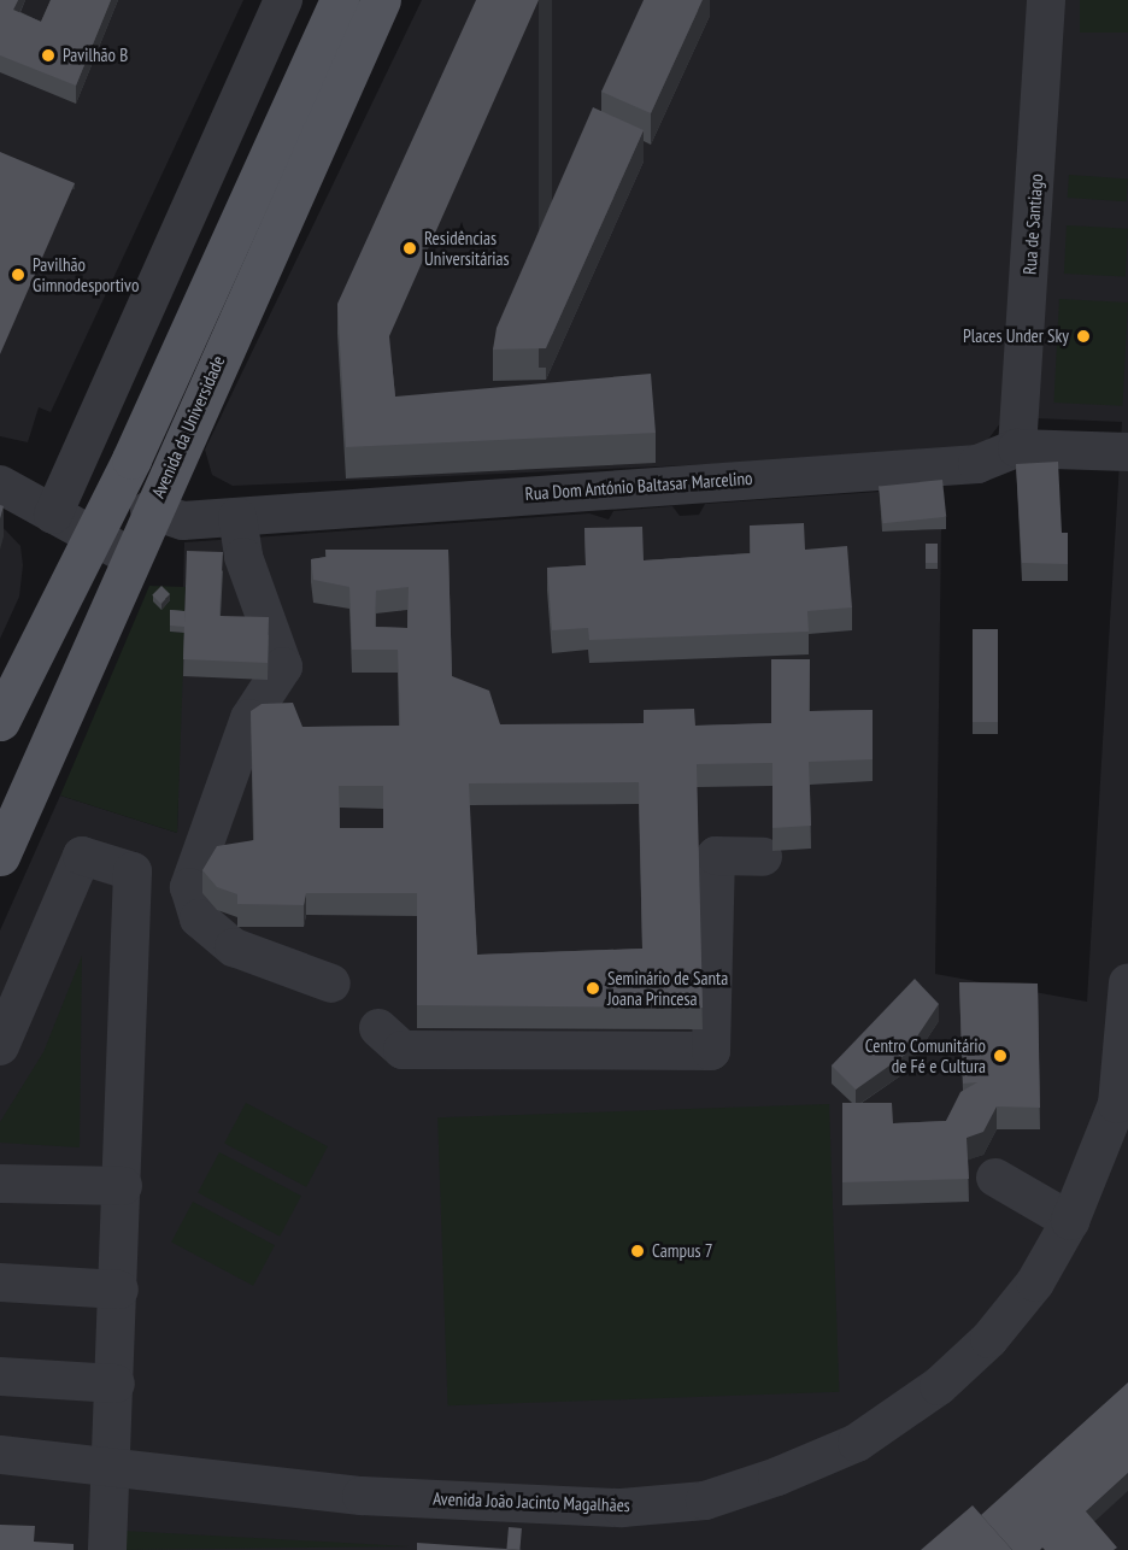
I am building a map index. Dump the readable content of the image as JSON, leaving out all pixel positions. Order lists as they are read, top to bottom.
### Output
{
  "streets": {
    "main road": ["Avenida da Universidade"],
    "street": ["Rua de Santiago", "Rua Dom António Baltasar Marcelino", "Avenida João Jacinto Magalhães"]
  },
  "crossings": [
    ["Rua de Santiago", "Rua Dom António Baltasar Marcelino"],
    ["Avenida da Universidade", "Rua Dom António Baltasar Marcelino"]
  ],
  "places": [
    "Pavilhão B",
    "Residências Universitárias",
    "Pavilhão Gimnodesportivo",
    "Places Under Sky",
    "Seminário de Santa Joana Princesa",
    "Centro Comunitário de Fé e Cultura",
    "Campus 7"
  ]
}
